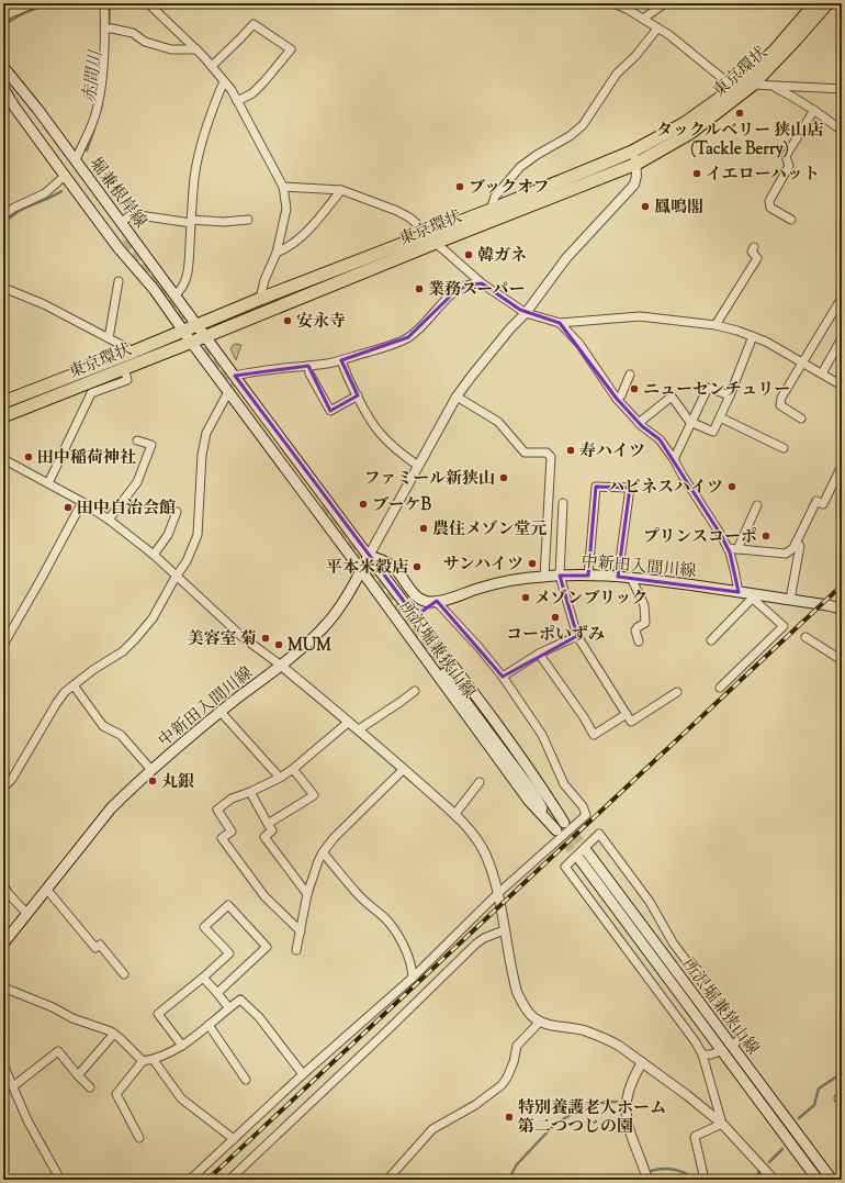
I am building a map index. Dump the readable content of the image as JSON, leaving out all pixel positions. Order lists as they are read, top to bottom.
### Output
{
  "streets": {
    "highway": ["東京環状"],
    "main road": ["堀兼根岸線", "中新田入間川線", "所沢堀兼狭山線"]
  },
  "crossings": [
    ["東京環状", "堀兼根岸線"],
    ["東京環状", "所沢堀兼狭山線"],
    ["堀兼根岸線", "所沢堀兼狭山線"],
    ["中新田入間川線", "所沢堀兼狭山線"]
  ],
  "water": ["赤間川"],
  "places": [
    "タックルベリー 狭山店 (Tackle Berry)",
    "イエローハット",
    "ブックオフ",
    "鳳鳴閣",
    "韓ガネ",
    "業務スーパー",
    "安永寺",
    "ニューセンチュリー",
    "寿ハイツ",
    "田中稲荷神社",
    "ファミール新狭山",
    "ハピネスハイツ",
    "ブーケB",
    "田中自治会館",
    "農住メゾン堂元",
    "プリンスコーポ",
    "サンハイツ",
    "平本米穀店",
    "メゾンブリック",
    "コーポいずみ",
    "美容室 菊",
    "MUM",
    "丸銀",
    "特別養護老人ホーム 第二つつじの園"
  ]
}
